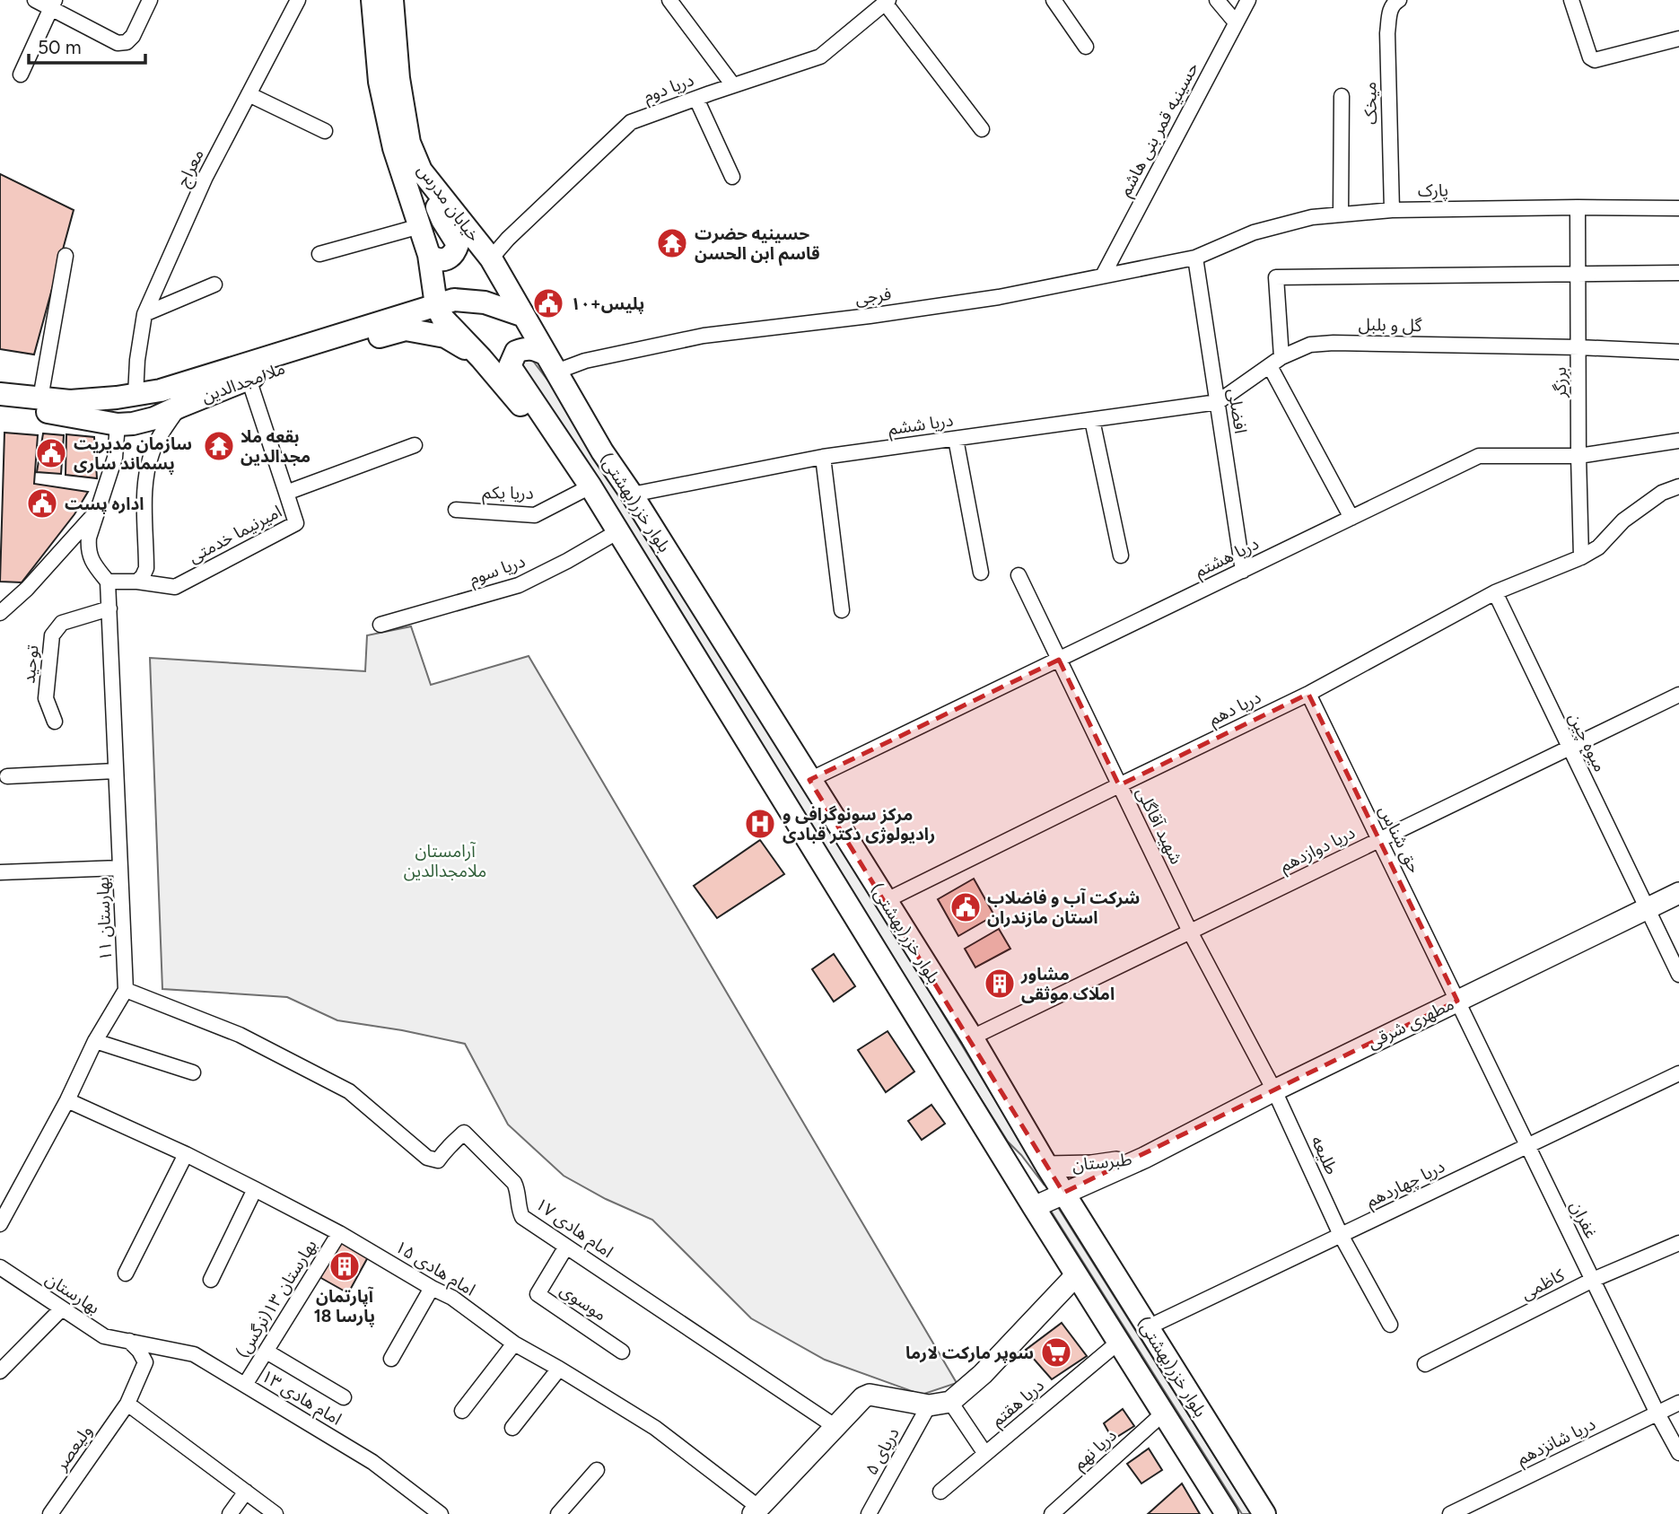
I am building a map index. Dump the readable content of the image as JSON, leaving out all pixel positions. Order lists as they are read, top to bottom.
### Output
{
  "streets": {
    "main road": [
      "خیابان مدرس",
      "ملا مجدالدین",
      "بلوار خزر(بهشتی)",
      "مطهری شرقی",
      "طبرستان"
    ],
    "street": [
      "دریا دوم",
      "میخک",
      "حسینیه قمر بنی هاشم",
      "معراج",
      "پارک",
      "فرجی",
      "گل و بلبل",
      "برزگر",
      "افضلی",
      "دریا ششم",
      "دریا یکم",
      "امیرنیما خدمتی",
      "دریا هشتم",
      "دریا سوم",
      "توحید",
      "دریا دهم",
      "میوه چین",
      "شهید آقاگلی",
      "حق شناس",
      "دریا دوازدهم",
      "بهارستان ۱۱",
      "طلیعه",
      "دریا چهاردهم",
      "غفران",
      "امام هادی ۱۷",
      "امام هادی ۱۵",
      "کاظمی",
      "بهارستان",
      "بهارستان ۱۳(نرگس)",
      "موسوی",
      "امام هادی ١٣",
      "دریا هقتم",
      "دریا شانزدهم",
      "ولیعصر",
      "دریا نهم",
      "دریای ۵"
    ]
  },
  "crossings": [
    ["دریا دوم", "خیابان مدرس"],
    ["میخک", "پارک"],
    ["حسینیه قمر بنی هاشم", "فرجی"],
    ["معراج", "ملا مجدالدین"],
    ["پارک", "فرجی"],
    ["پارک", "برزگر"],
    ["پارک", "افضلی"],
    ["خیابان مدرس", "فرجی"],
    ["خیابان مدرس", "ملا مجدالدین"],
    ["خیابان مدرس", "بلوار خزر(بهشتی)"],
    ["فرجی", "افضلی"],
    ["فرجی", "بلوار خزر(بهشتی)"],
    ["گل و بلبل", "برزگر"],
    ["گل و بلبل", "افضلی"],
    ["گل و بلبل", "دریا ششم"],
    ["برزگر", "دریا هشتم"],
    ["برزگر", "دریا دهم"],
    ["افضلی", "دریا ششم"],
    ["افضلی", "دریا هشتم"],
    ["دریا ششم", "بلوار خزر(بهشتی)"],
    ["دریا یکم", "بلوار خزر(بهشتی)"],
    ["بلوار خزر(بهشتی)", "دریا هشتم"],
    ["بلوار خزر(بهشتی)", "دریا سوم"],
    ["بلوار خزر(بهشتی)", "دریا دهم"],
    ["بلوار خزر(بهشتی)", "دریا دوازدهم"],
    ["بلوار خزر(بهشتی)", "طبرستان"],
    ["بلوار خزر(بهشتی)", "دریا چهاردهم"],
    ["بلوار خزر(بهشتی)", "دریا هقتم"],
    ["بلوار خزر(بهشتی)", "دریا نهم"],
    ["دریا هشتم", "شهید آقاگلی"],
    ["توحید", "بهارستان ۱۱"],
    ["دریا دهم", "میوه چین"],
    ["دریا دهم", "شهید آقاگلی"],
    ["دریا دهم", "حق شناس"],
    ["میوه چین", "دریا دوازدهم"],
    ["میوه چین", "مطهری شرقی"],
    ["شهید آقاگلی", "دریا دوازدهم"],
    ["شهید آقاگلی", "مطهری شرقی"],
    ["شهید آقاگلی", "طلیعه"],
    ["حق شناس", "دریا دوازدهم"],
    ["حق شناس", "مطهری شرقی"],
    ["حق شناس", "غفران"],
    ["بهارستان ۱۱", "امام هادی ۱۷"],
    ["مطهری شرقی", "طلیعه"],
    ["مطهری شرقی", "طبرستان"],
    ["مطهری شرقی", "غفران"],
    ["طلیعه", "دریا چهاردهم"],
    ["دریا چهاردهم", "غفران"],
    ["غفران", "کاظمی"],
    ["غفران", "دریا شانزدهم"],
    ["امام هادی ۱۷", "موسوی"],
    ["امام هادی ۱۵", "بهارستان ۱۳(نرگس)"],
    ["بهارستان", "امام هادی ١٣"],
    ["بهارستان", "ولیعصر"],
    ["بهارستان ۱۳(نرگس)", "امام هادی ١٣"],
    ["امام هادی ١٣", "ولیعصر"]
  ],
  "parks": ["آرامستان ملامجدالدین"],
  "places": {
    "temple": ["حسینیه حضرت قاسم ابن الحسن", "بقعه ملا مجدالدين"],
    "public building": [
      "پلیس+١٠",
      "سازمان مدیریت پسماند ساری",
      "اداره پست",
      "شرکت آب و فاضلاب استان مازندران"
    ],
    "hospital": ["مركز سونوگرافی و راديولوژی دكتر قبادی"],
    "building": ["مشاور املاک موثقی", "آپارتمان پارسا 18"],
    "supermarket": ["سوپر مارکت لارما"]
  },
  "scale_bar": "50 m"
}
